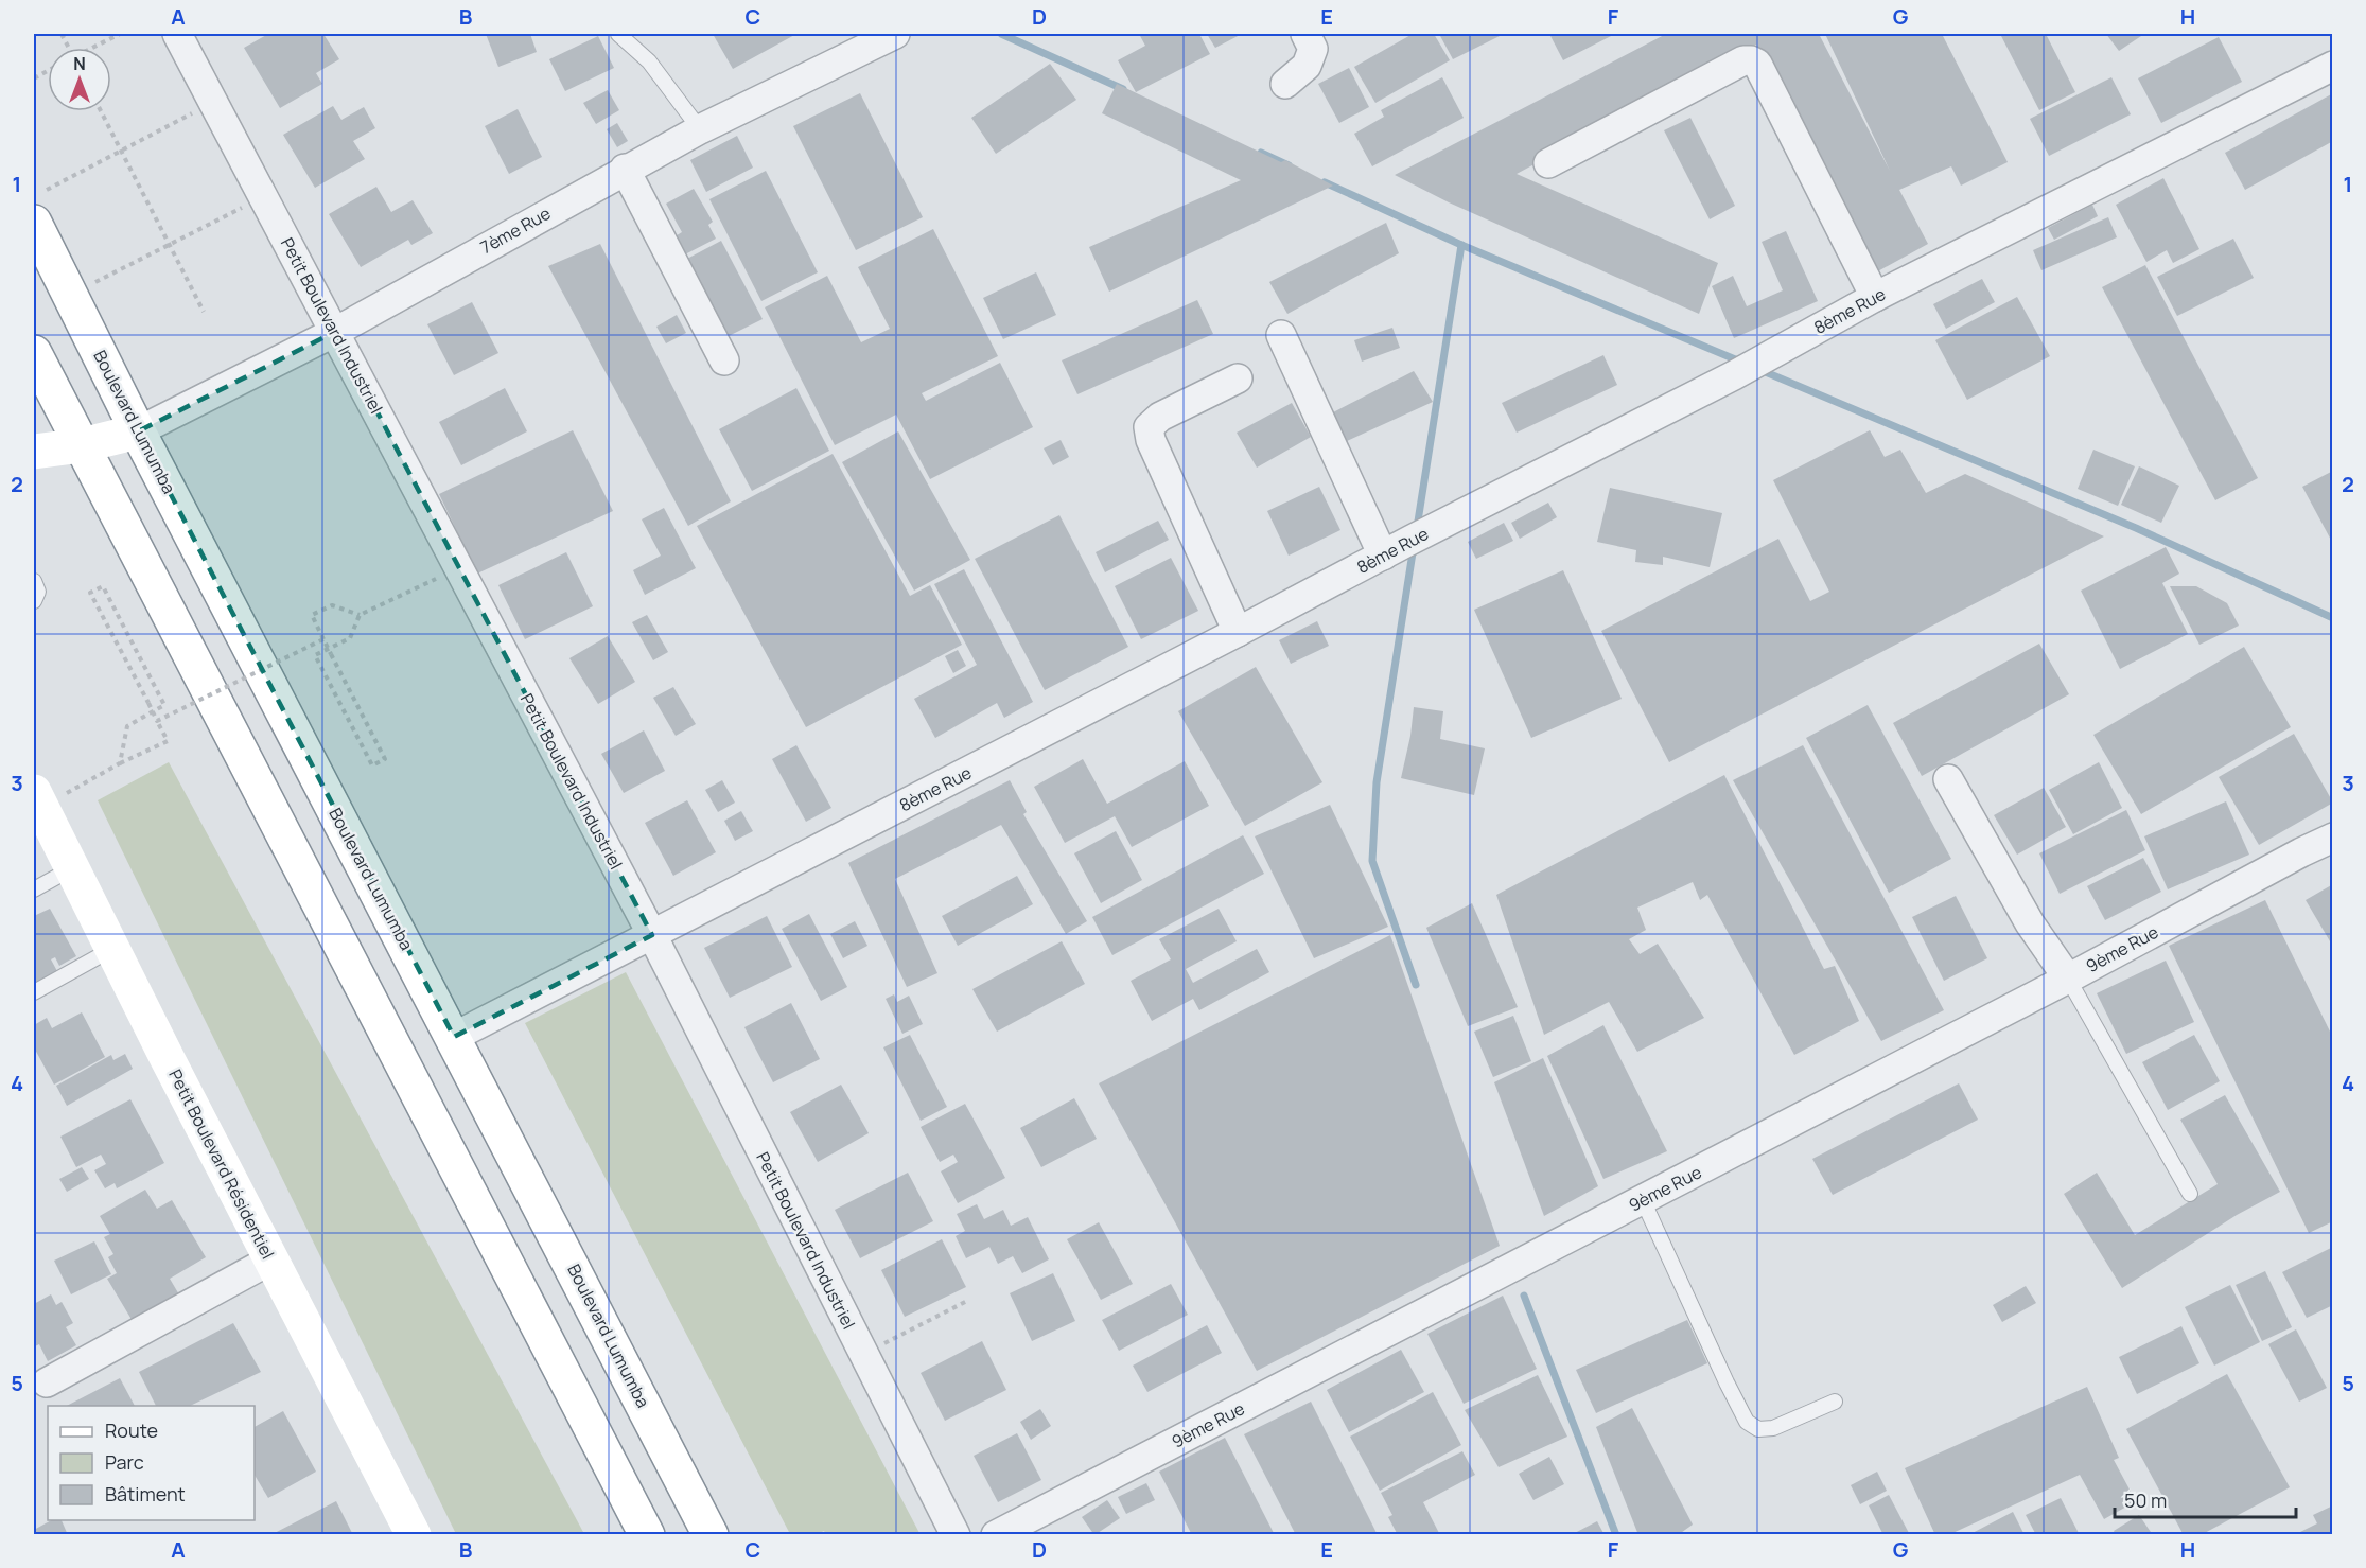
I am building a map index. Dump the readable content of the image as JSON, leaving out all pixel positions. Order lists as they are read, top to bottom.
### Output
{
  "streets": {
    "main road": ["Boulevard Lumumba", "Petit Boulevard Résidentiel"],
    "street": [
      "7ème Rue",
      "8ème Rue",
      "Petit Boulevard Industriel",
      "9ème Rue"
    ]
  },
  "crossings": [
    ["7ème Rue", "Petit Boulevard Industriel"],
    ["7ème Rue", "Boulevard Lumumba"],
    ["8ème Rue", "Petit Boulevard Industriel"],
    ["8ème Rue", "Boulevard Lumumba"]
  ],
  "legend": ["Route", "Parc", "Bâtiment"],
  "scale_bar": "50 m",
  "north": "top",
  "grid": {
    "columns": [
      "A",
      "B",
      "C",
      "D",
      "E",
      "F",
      "G",
      "H"
    ],
    "rows": [
      "1",
      "2",
      "3",
      "4",
      "5"
    ]
  }
}
